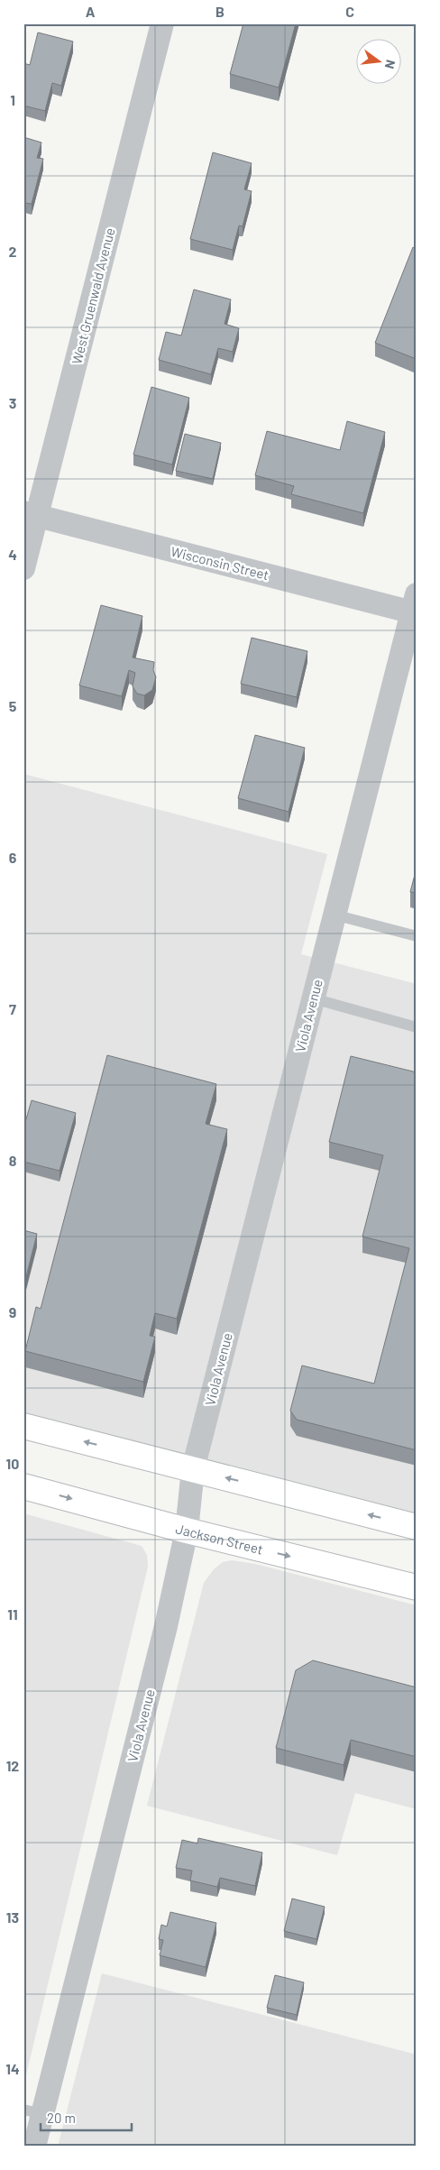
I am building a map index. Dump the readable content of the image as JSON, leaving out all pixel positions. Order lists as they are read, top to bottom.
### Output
{
  "streets": {
    "main road": ["Jackson Street"],
    "street": ["West Gruenwald Avenue", "Wisconsin Street", "Viola Avenue"]
  },
  "crossings": [
    ["West Gruenwald Avenue", "Wisconsin Street"],
    ["Wisconsin Street", "Viola Avenue"],
    ["Viola Avenue", "Jackson Street"]
  ],
  "scale_bar": "20 m",
  "north": "right",
  "grid": {
    "columns": ["A", "B", "C"],
    "rows": [
      "1",
      "2",
      "3",
      "4",
      "5",
      "6",
      "7",
      "8",
      "9",
      "10",
      "11",
      "12",
      "13",
      "14"
    ]
  }
}
